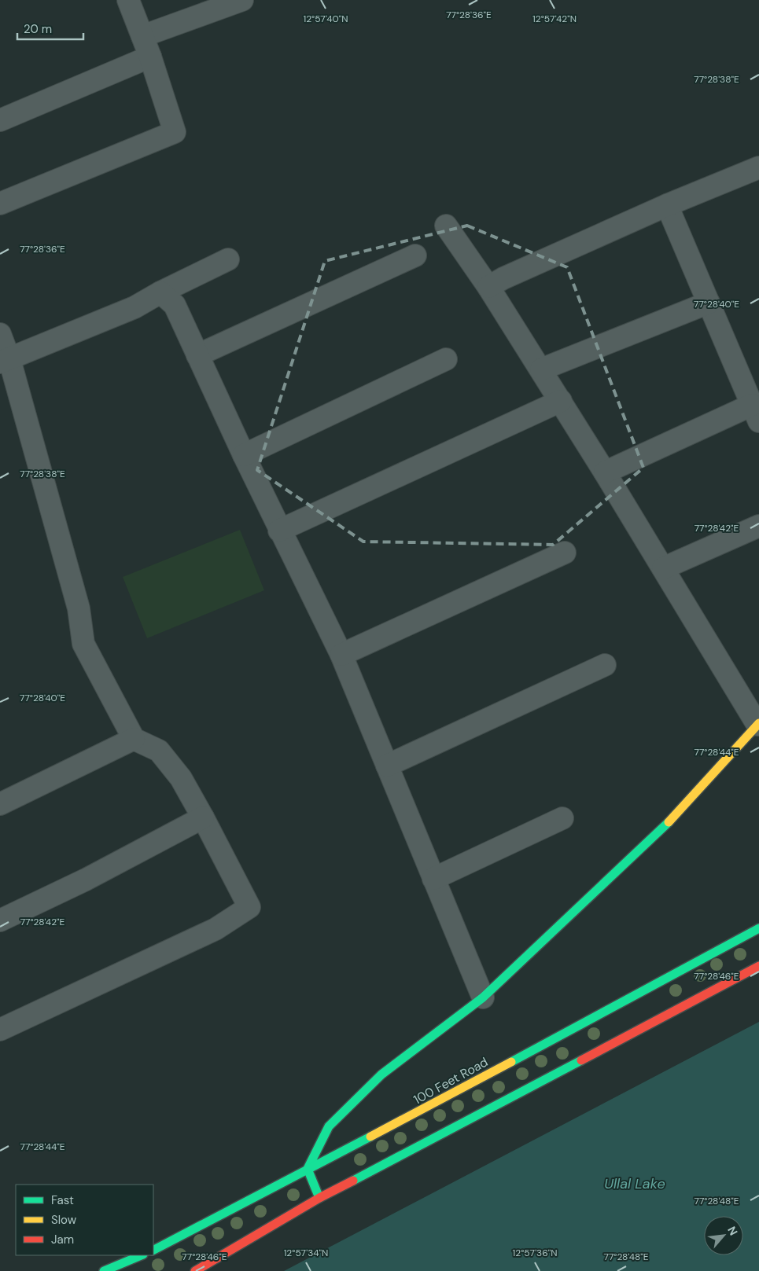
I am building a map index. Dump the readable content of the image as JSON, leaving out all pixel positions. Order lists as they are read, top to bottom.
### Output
{
  "streets": {
    "main road": ["100 Feet Road"]
  },
  "water": ["Ullal Lake"],
  "legend": ["Fast", "Slow", "Jam"],
  "scale_bar": "20 m",
  "north": "top right",
  "coordinates": [
    "77°28'36\"E",
    "12°57'40\"N",
    "12°57'42\"N",
    "77°28'38\"E",
    "77°28'40\"E",
    "77°28'42\"E",
    "77°28'44\"E",
    "77°28'46\"E",
    "77°28'48\"E",
    "12°57'34\"N",
    "12°57'36\"N"
  ]
}
